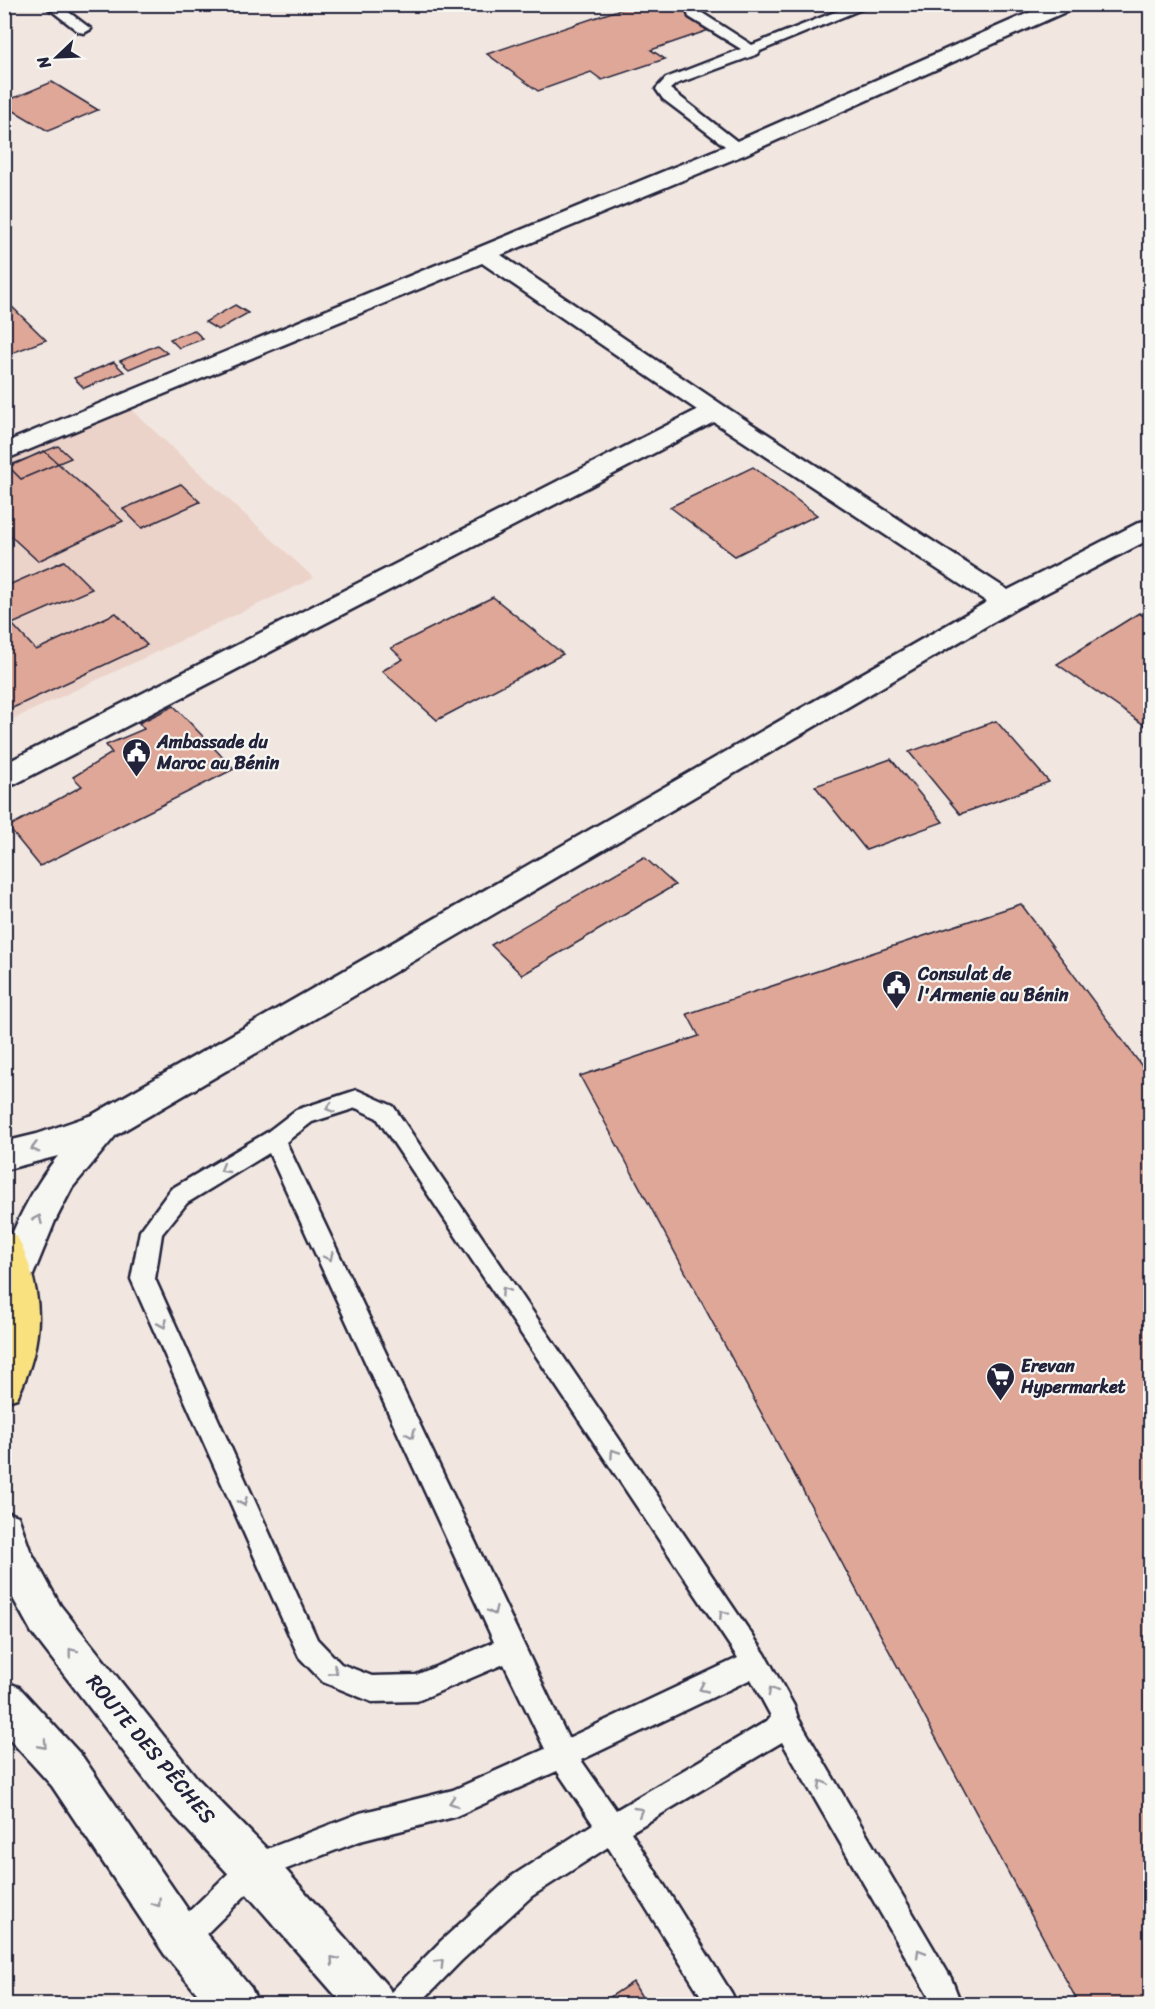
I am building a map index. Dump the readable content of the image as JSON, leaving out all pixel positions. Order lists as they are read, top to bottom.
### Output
{
  "streets": {
    "street": ["ROUTE DES PÊCHES"]
  },
  "places": {
    "public building": ["Ambassade du Maroc au Bénin", "Consulat de l'Armenie au Bénin"],
    "supermarket": ["Erevan Hypermarket"]
  },
  "north": "bottom left"
}
